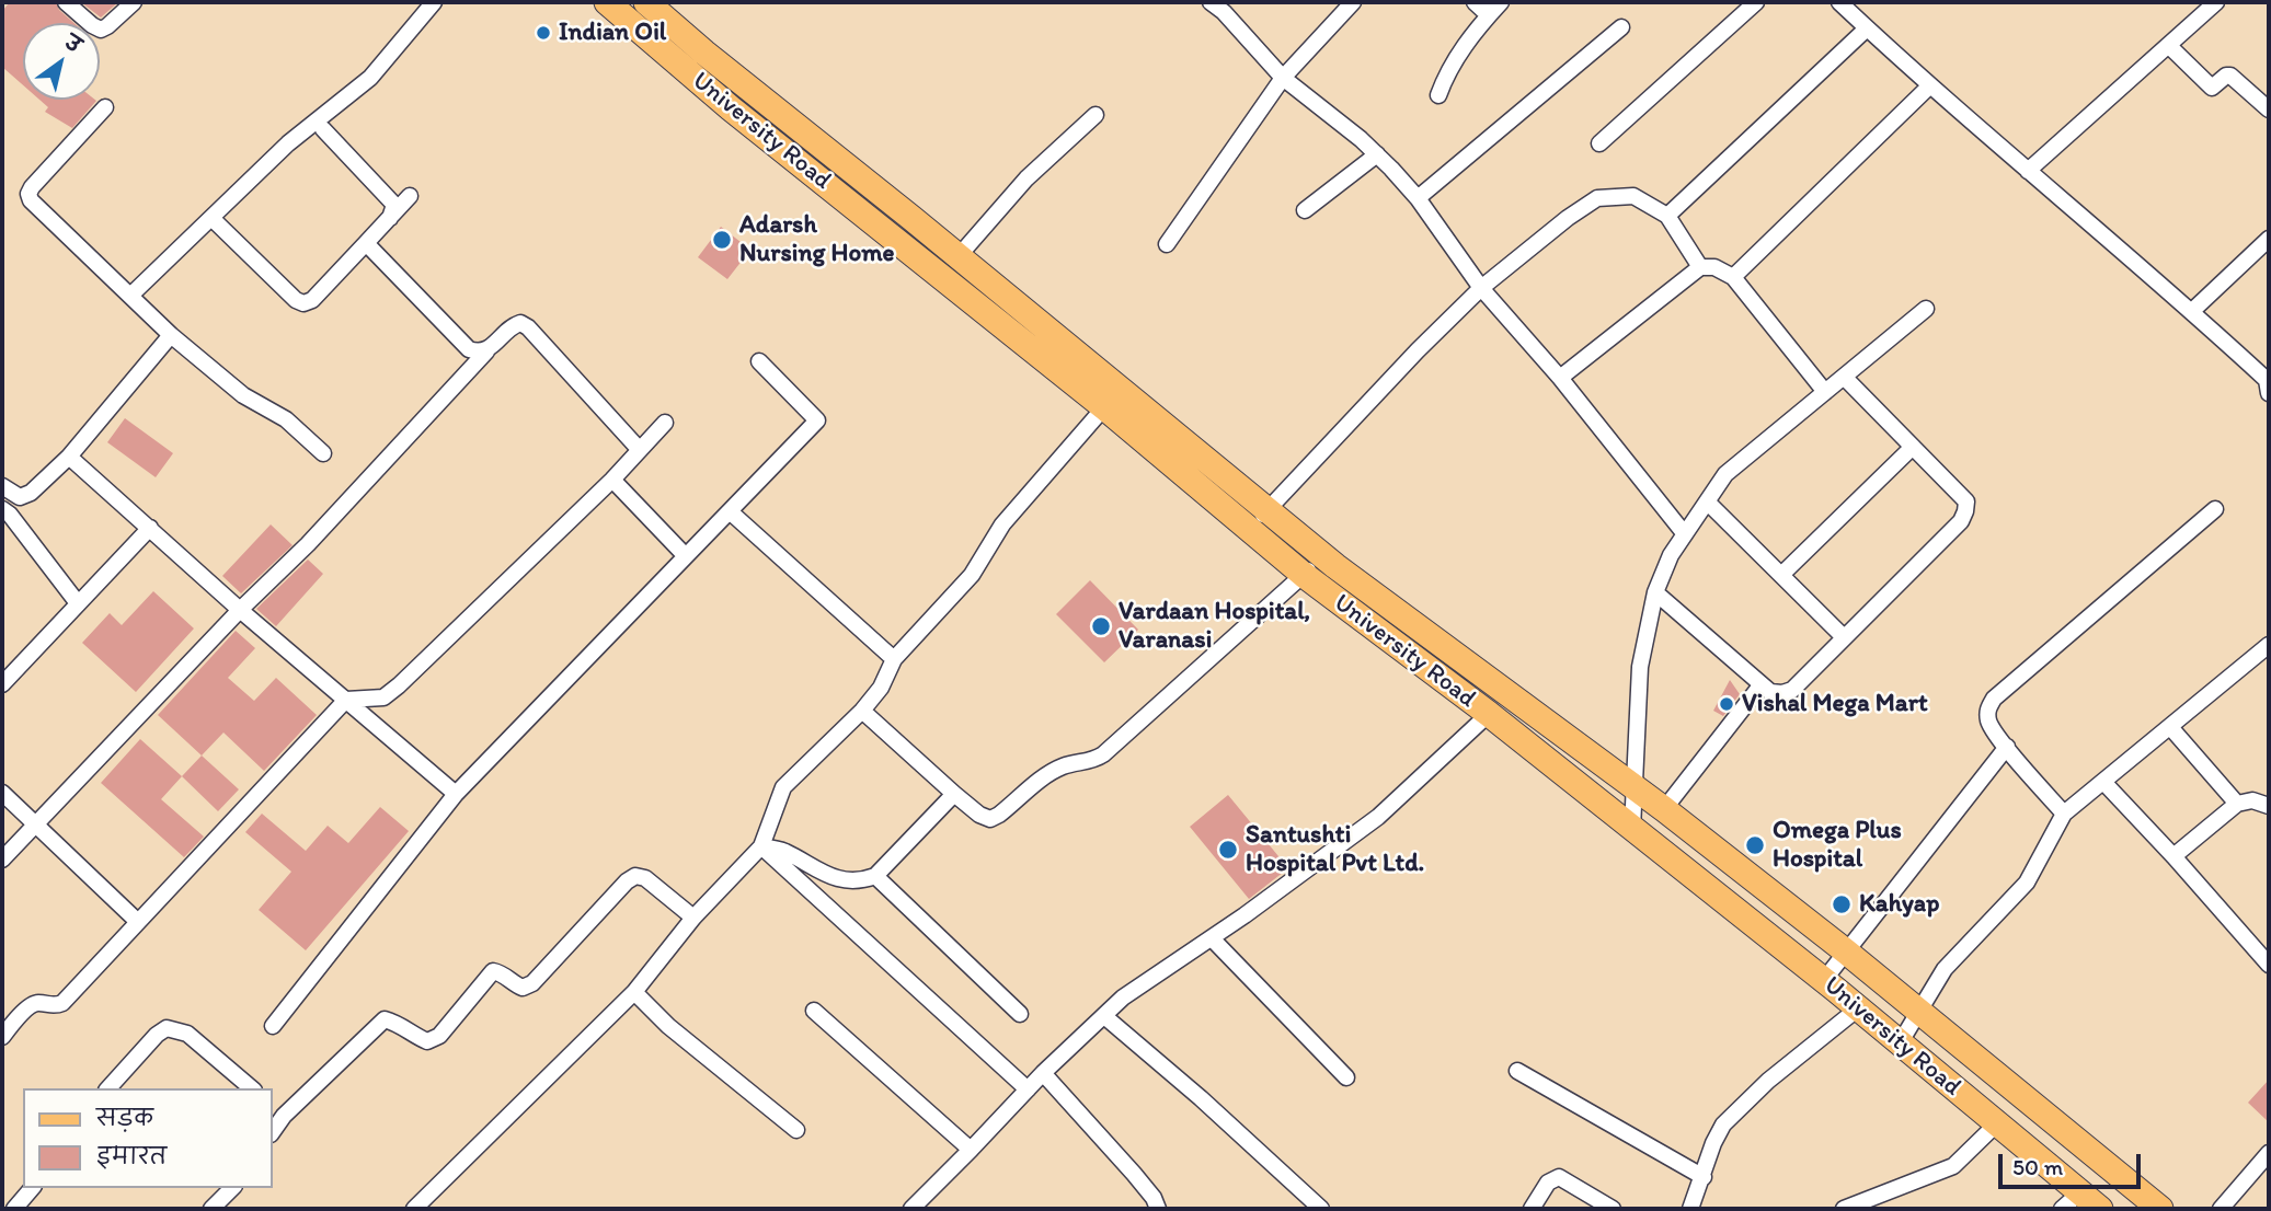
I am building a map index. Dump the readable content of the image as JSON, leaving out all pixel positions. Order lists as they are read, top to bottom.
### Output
{
  "streets": {
    "main road": ["University Road"]
  },
  "places": [
    "Indian Oil",
    "Adarsh Nursing Home",
    "Vardaan Hospital, Varanasi",
    "Vishal Mega Mart",
    "Omega Plus Hospital",
    "Santushti Hospital Pvt Ltd.",
    "Kahyap"
  ],
  "legend": ["सड़क", "इमारत"],
  "scale_bar": "50 m",
  "north": "top right"
}
